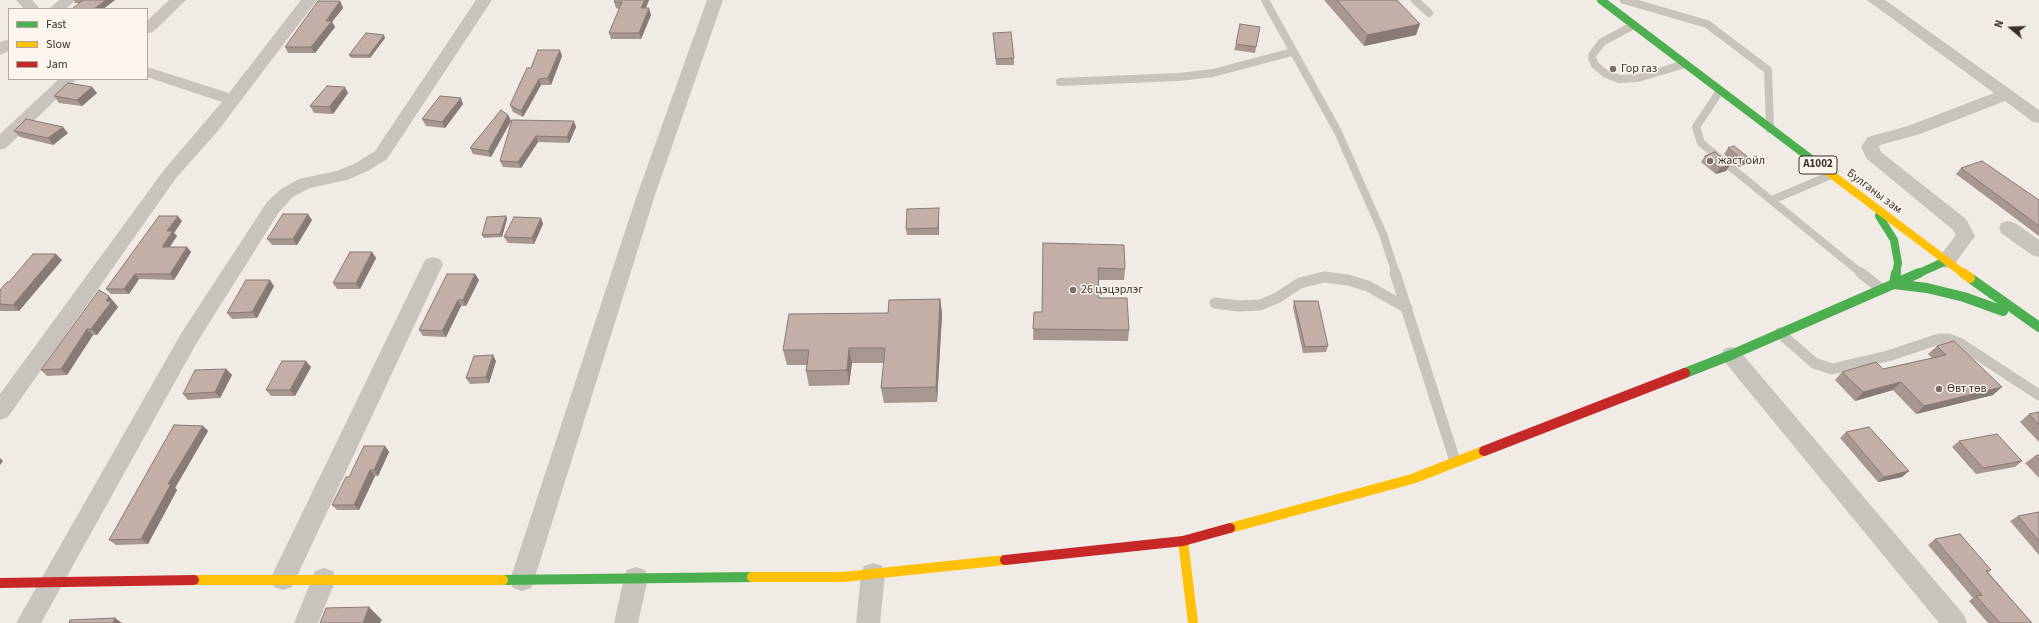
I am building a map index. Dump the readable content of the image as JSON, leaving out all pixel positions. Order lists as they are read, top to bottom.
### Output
{
  "streets": {
    "main road": ["A1002", "Булганы зам"]
  },
  "places": [
    "Гор газ",
    "жаст ойл",
    "26 цэцэрлэг",
    "Өвт төв"
  ],
  "legend": ["Fast", "Slow", "Jam"],
  "north": "left"
}
